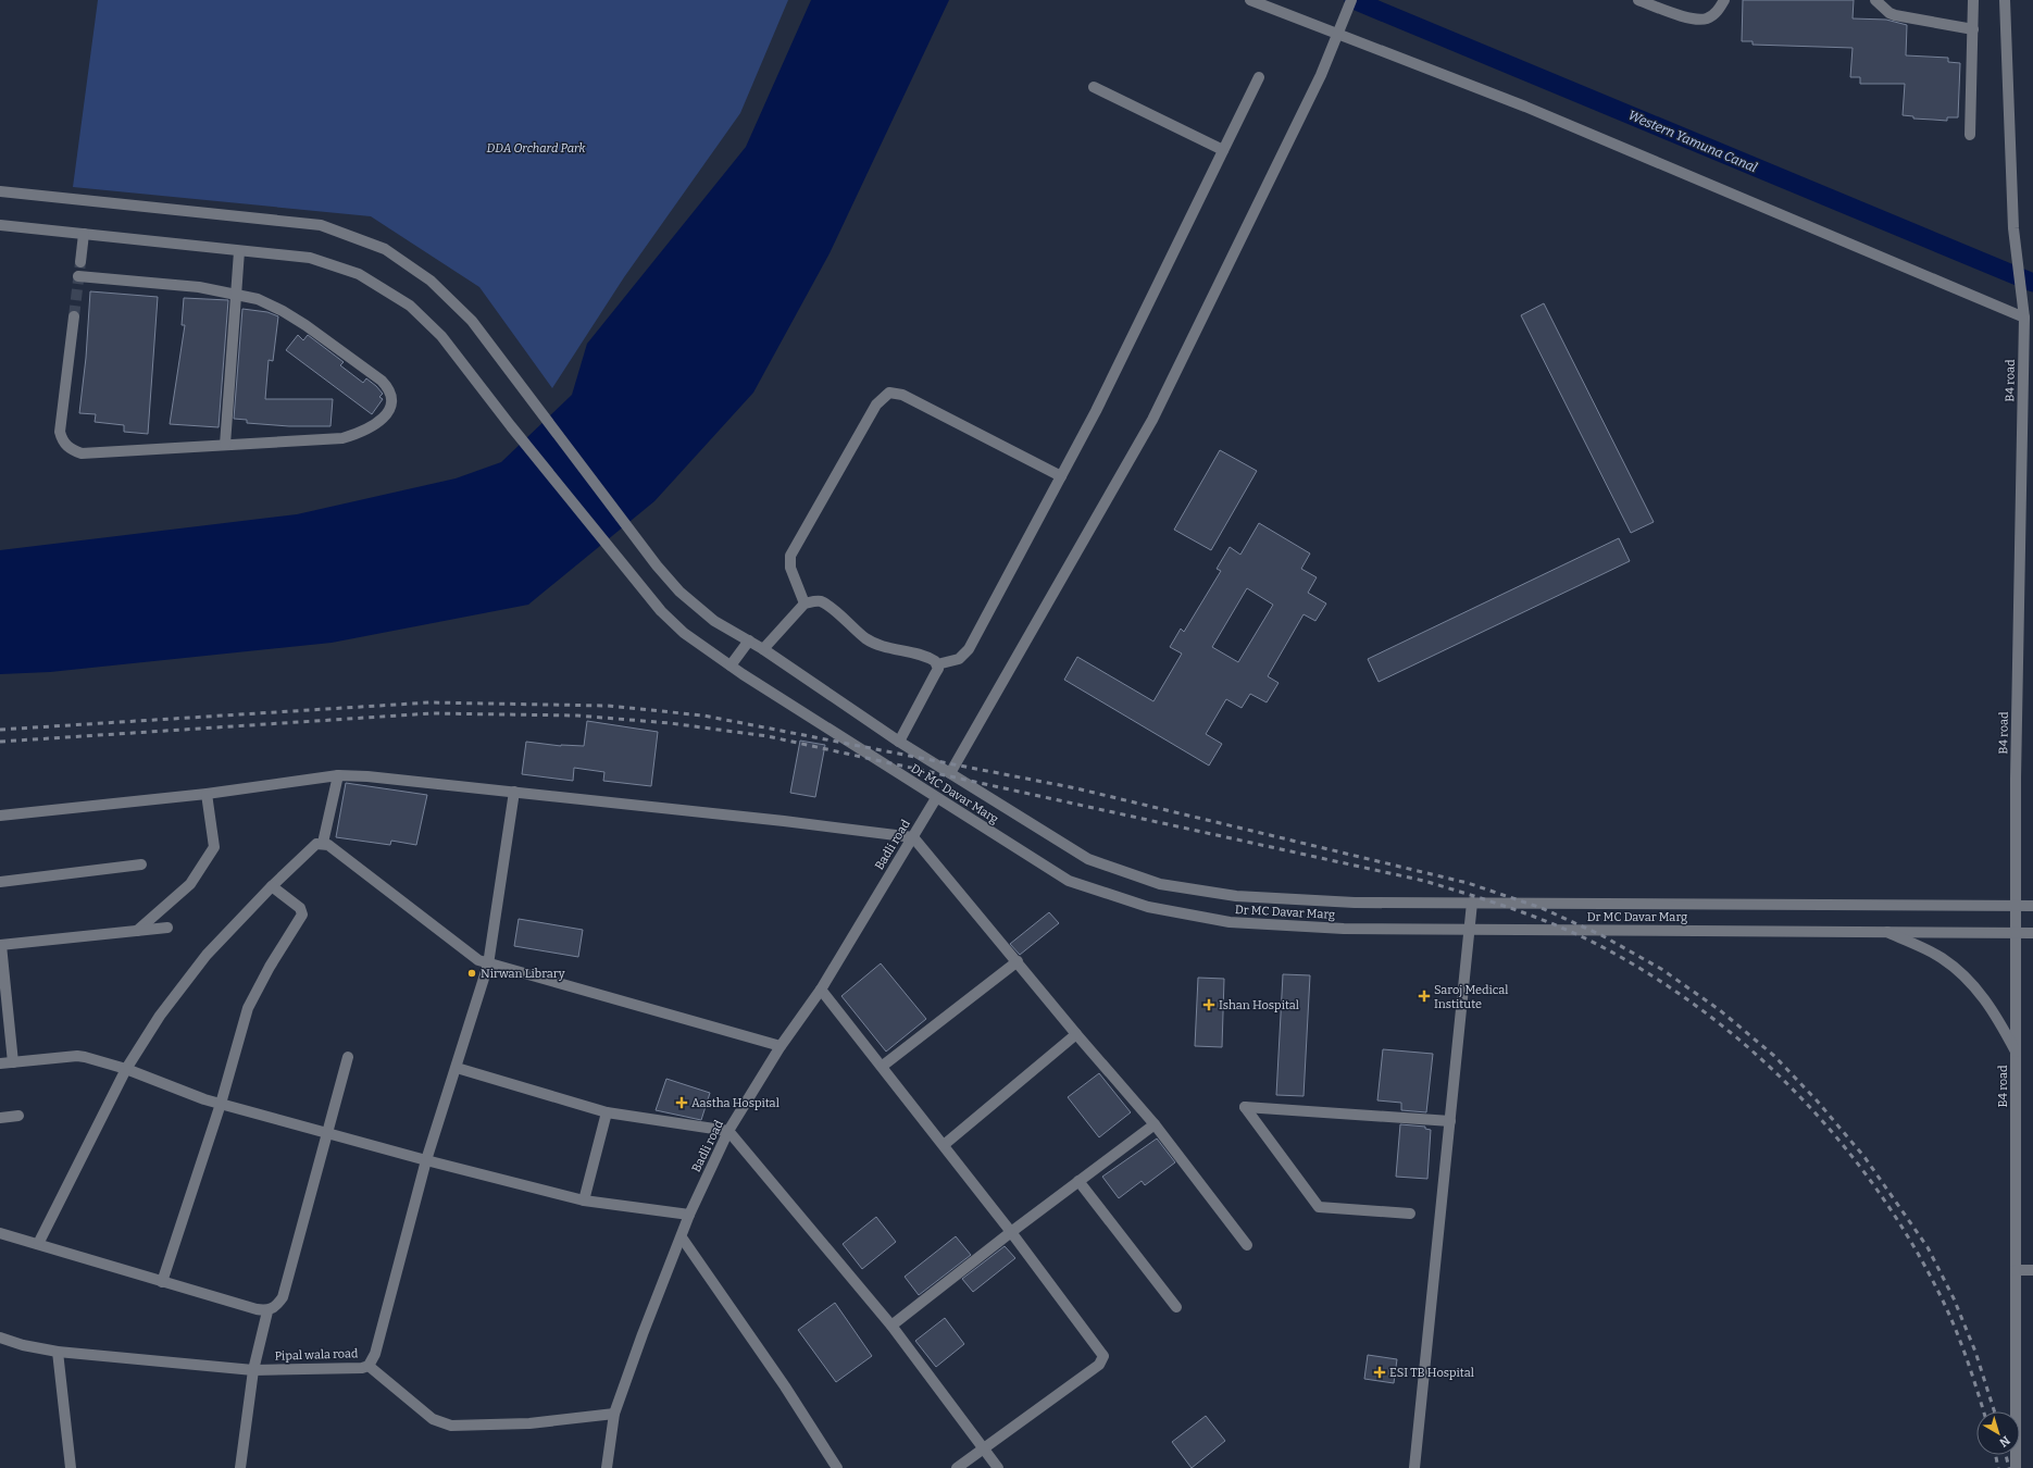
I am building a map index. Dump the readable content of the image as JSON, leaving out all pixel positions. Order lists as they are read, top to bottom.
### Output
{
  "streets": {
    "street": [
      "B4 road",
      "Dr MC Davar Marg",
      "Badli road",
      "Pipal wala road"
    ]
  },
  "crossings": [
    ["B4 road", "Dr MC Davar Marg"],
    ["Dr MC Davar Marg", "Badli road"],
    ["Badli road", "Pipal wala road"]
  ],
  "water": ["Western Yamuna Canal"],
  "parks": ["DDA Orchard Park"],
  "places": {
    "other": ["Nirwan Library"],
    "health": [
      "Saroj Medical Institute",
      "Ishan Hospital",
      "Aastha Hospital",
      "ESI TB Hospital"
    ]
  },
  "north": "bottom right"
}
